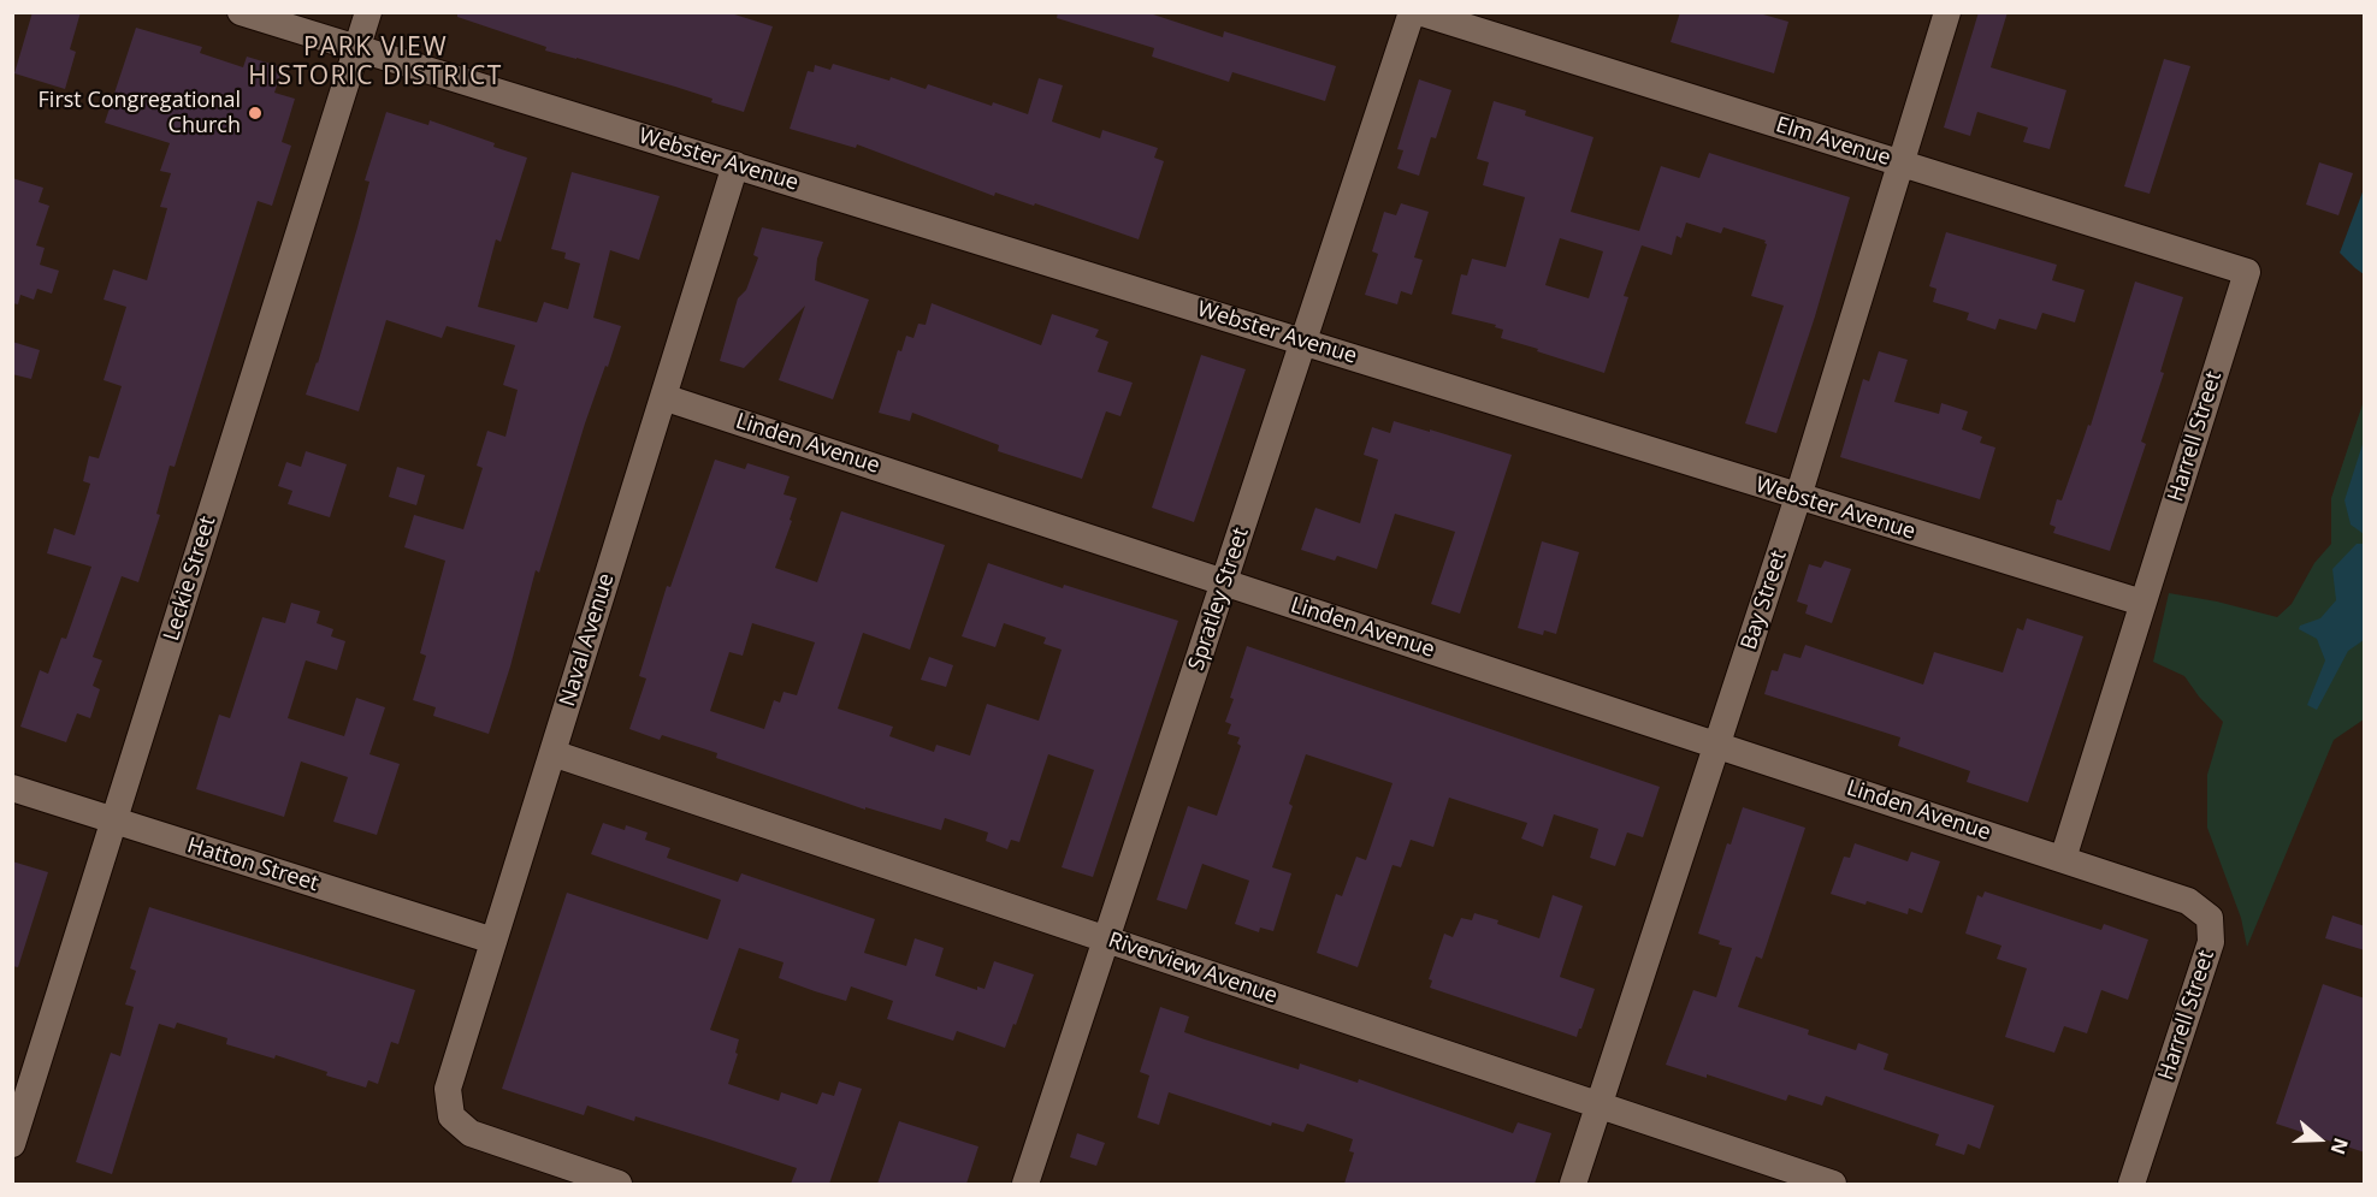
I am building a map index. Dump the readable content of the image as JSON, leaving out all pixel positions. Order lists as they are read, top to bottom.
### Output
{
  "streets": {
    "street": [
      "Elm Avenue",
      "Webster Avenue",
      "Harrell Street",
      "Linden Avenue",
      "Leckie Street",
      "Spratley Street",
      "Bay Street",
      "Naval Avenue",
      "Hatton Street",
      "Riverview Avenue"
    ]
  },
  "crossings": [
    ["Elm Avenue", "Harrell Street"],
    ["Elm Avenue", "Bay Street"],
    ["Webster Avenue", "Harrell Street"],
    ["Webster Avenue", "Leckie Street"],
    ["Webster Avenue", "Spratley Street"],
    ["Webster Avenue", "Bay Street"],
    ["Webster Avenue", "Naval Avenue"],
    ["Harrell Street", "Linden Avenue"],
    ["Linden Avenue", "Spratley Street"],
    ["Linden Avenue", "Bay Street"],
    ["Linden Avenue", "Naval Avenue"],
    ["Leckie Street", "Hatton Street"],
    ["Spratley Street", "Riverview Avenue"],
    ["Bay Street", "Riverview Avenue"],
    ["Naval Avenue", "Hatton Street"],
    ["Naval Avenue", "Riverview Avenue"]
  ],
  "districts": ["PARK VIEW HISTORIC DISTRICT"],
  "places": ["First Congregational Church"],
  "north": "right"
}
